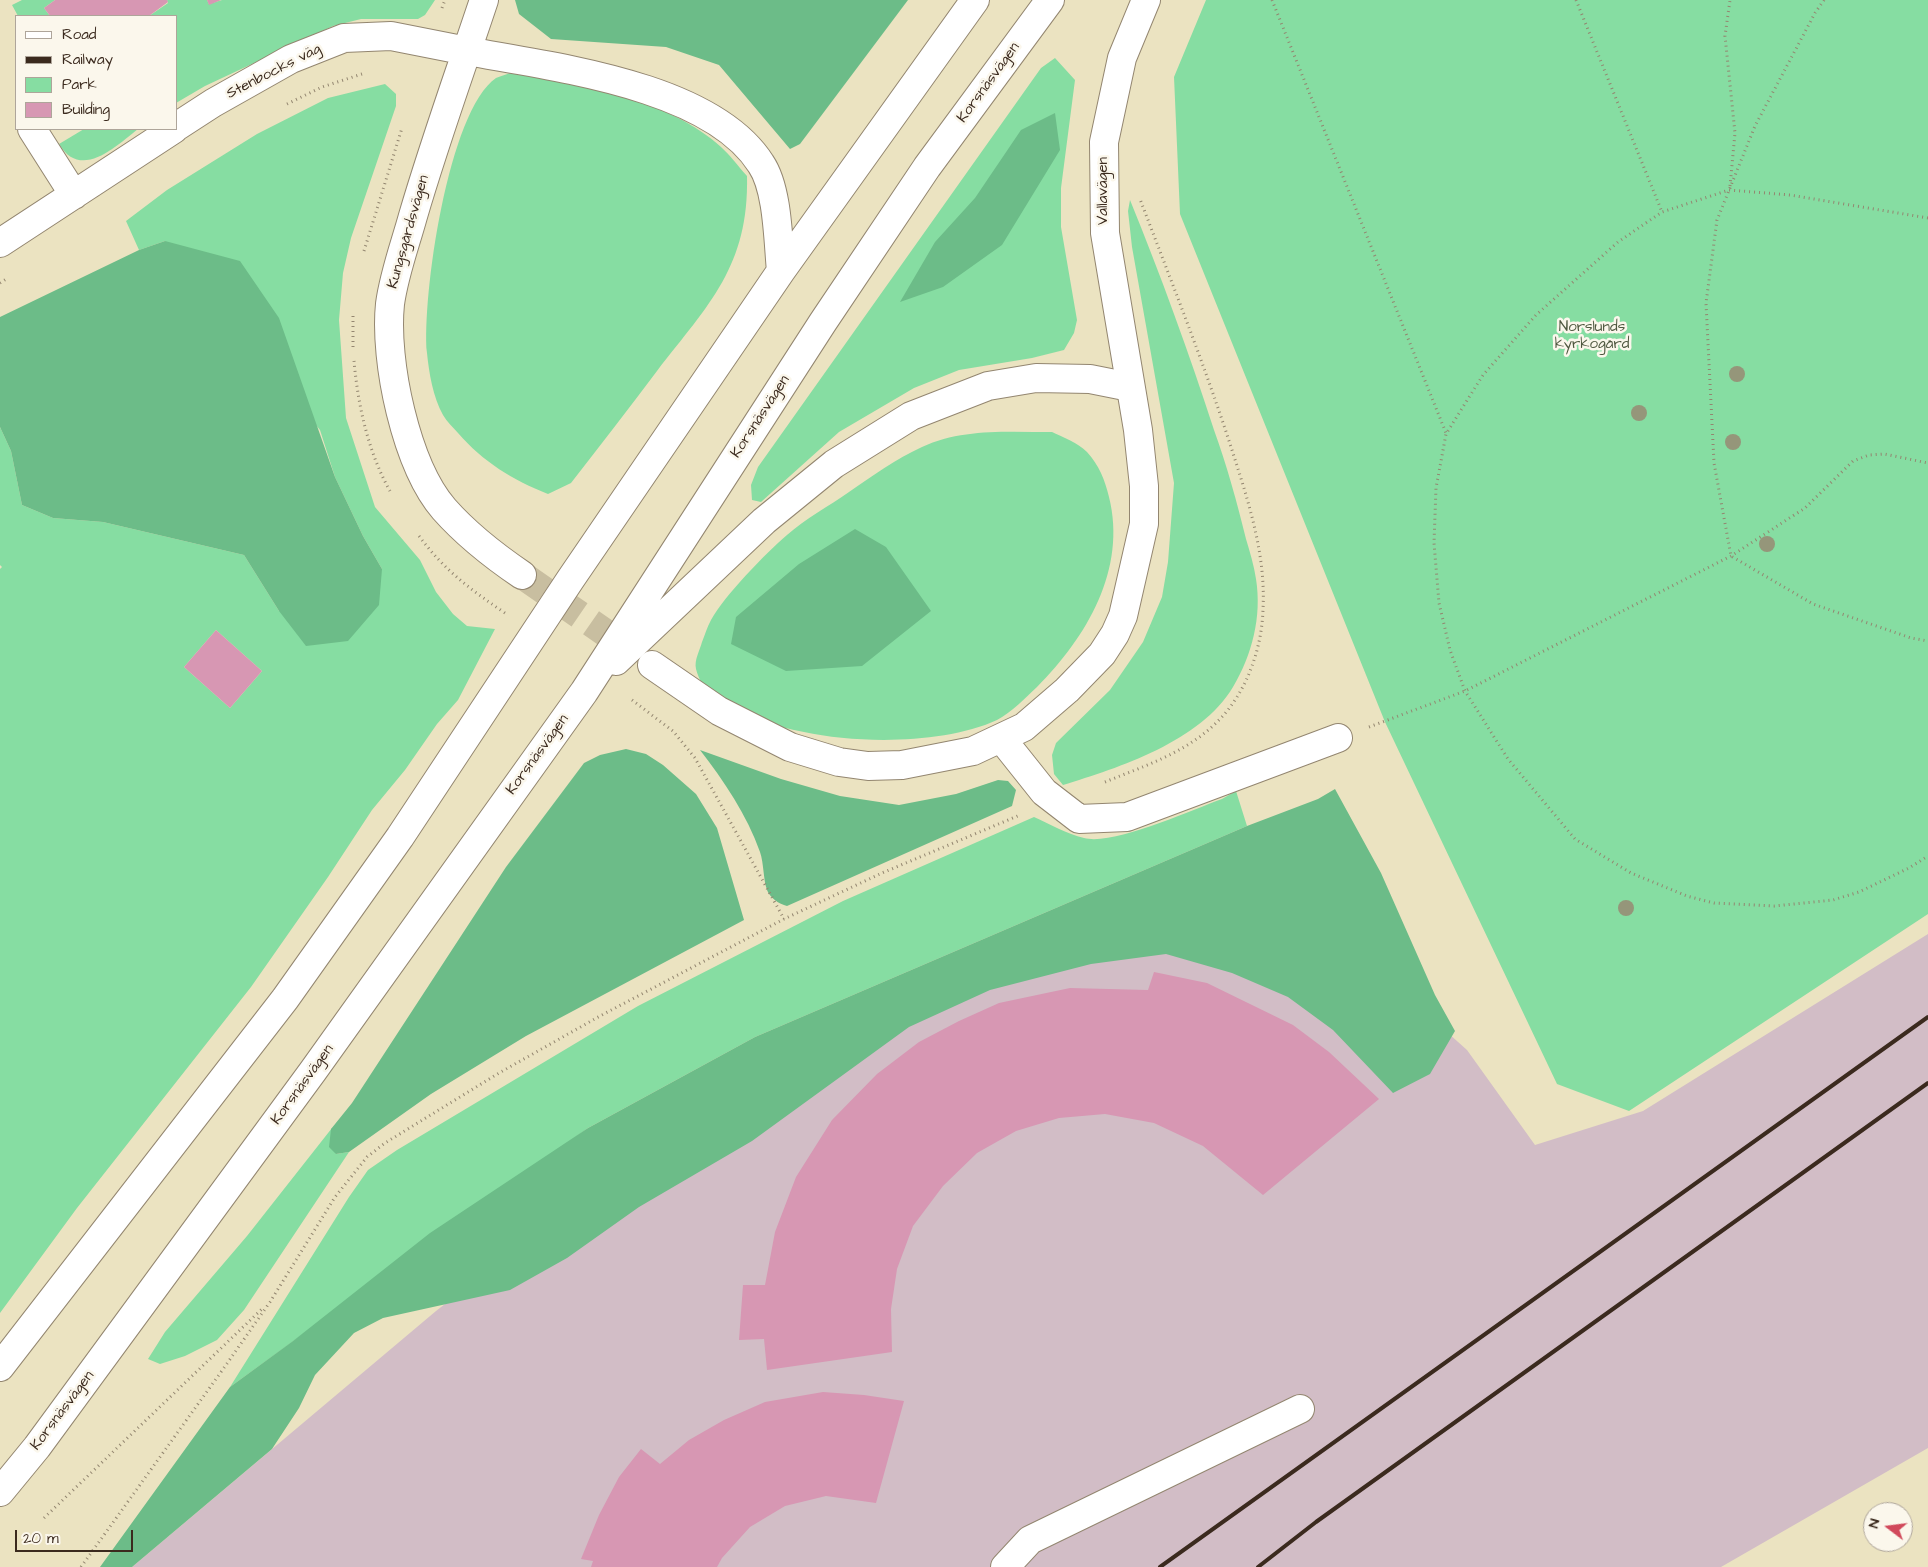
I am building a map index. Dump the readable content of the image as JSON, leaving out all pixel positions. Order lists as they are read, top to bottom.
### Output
{
  "streets": {
    "main road": [
      "Stenbocks väg",
      "Korsnäsvägen",
      "Vallavägen",
      "Kungsgårdsvägen"
    ]
  },
  "crossings": [
    ["Stenbocks väg", "Kungsgårdsvägen"]
  ],
  "parks": ["Norslunds kyrkogård"],
  "legend": [
    "Road",
    "Railway",
    "Park",
    "Building"
  ],
  "scale_bar": "20 m",
  "north": "left"
}
